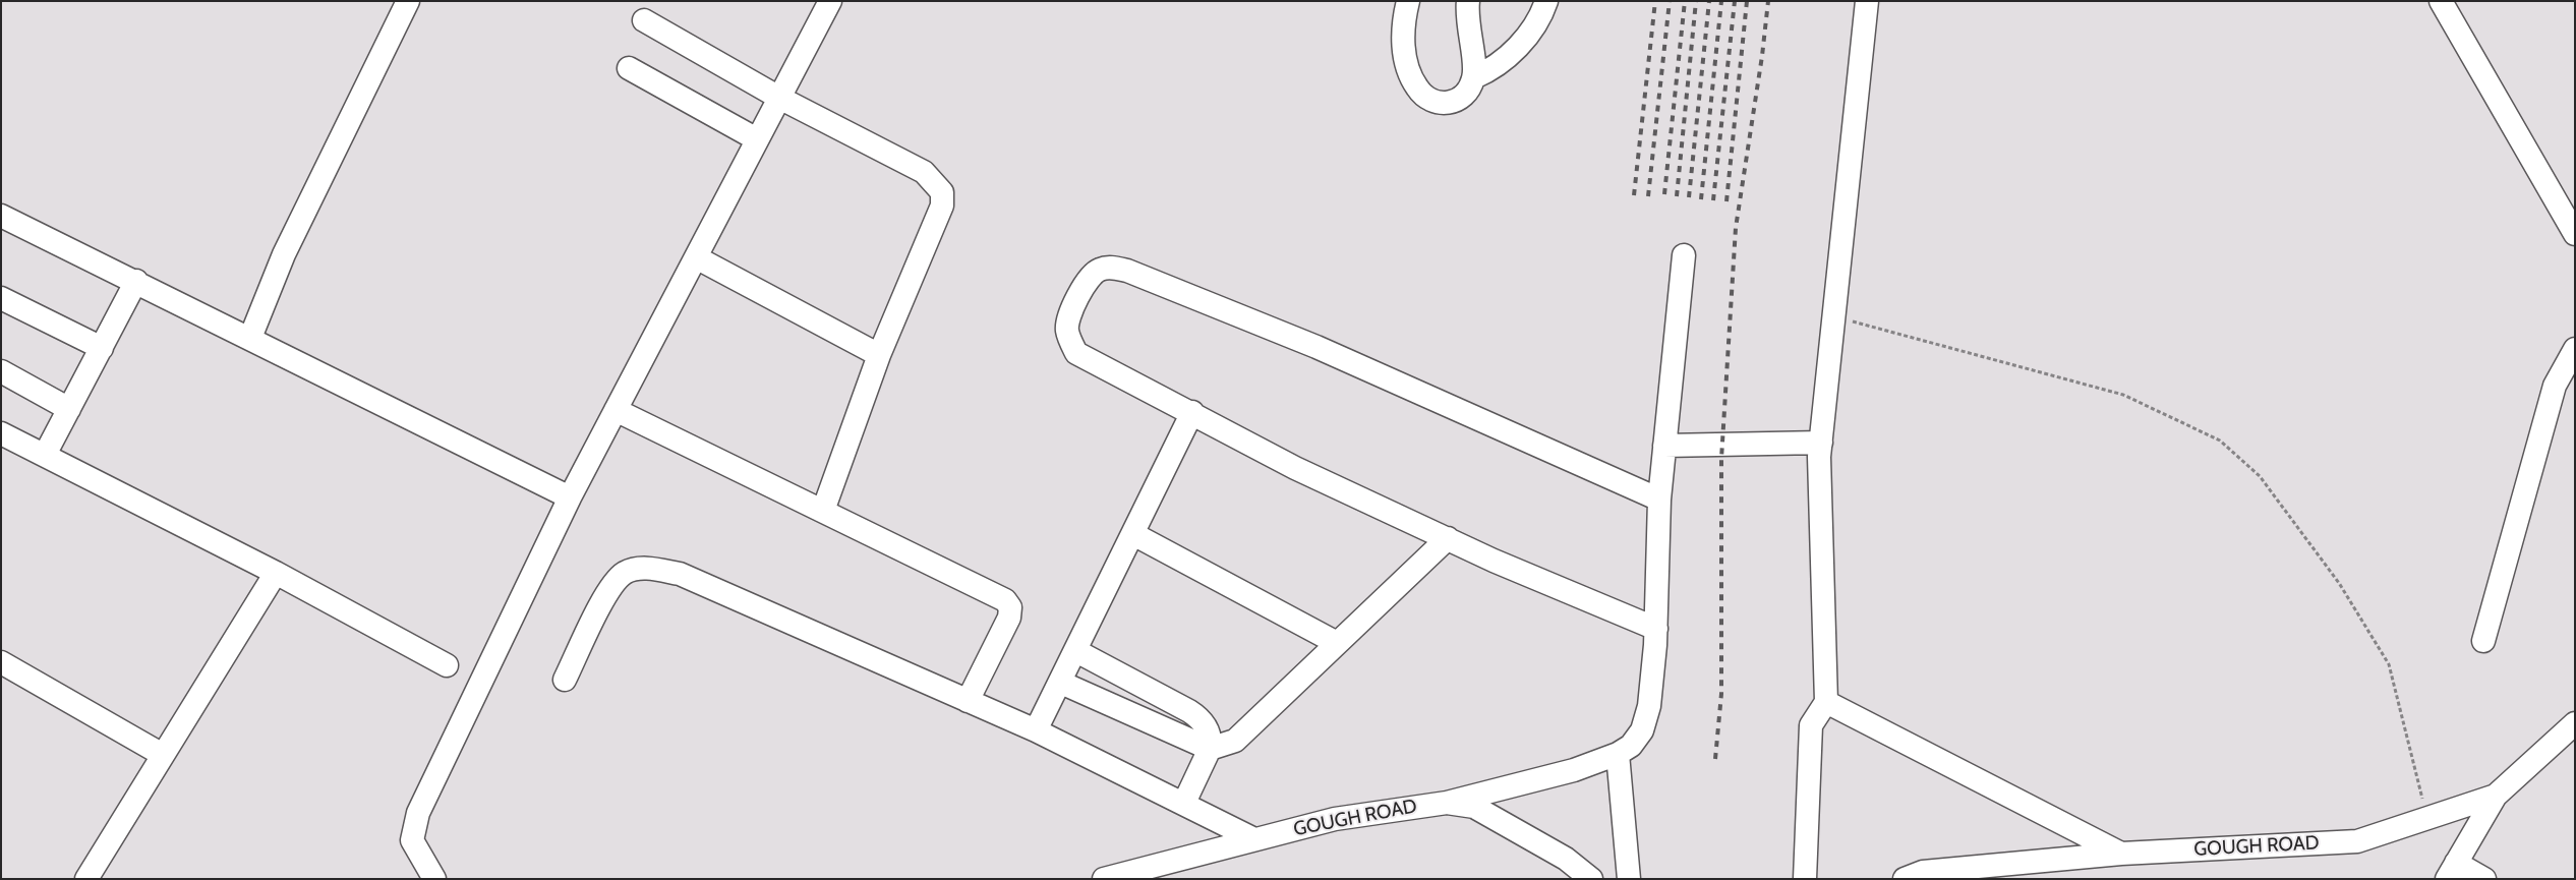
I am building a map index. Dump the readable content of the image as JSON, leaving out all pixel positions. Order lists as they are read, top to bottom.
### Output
{
  "streets": {
    "street": ["GOUGH ROAD"]
  }
}
